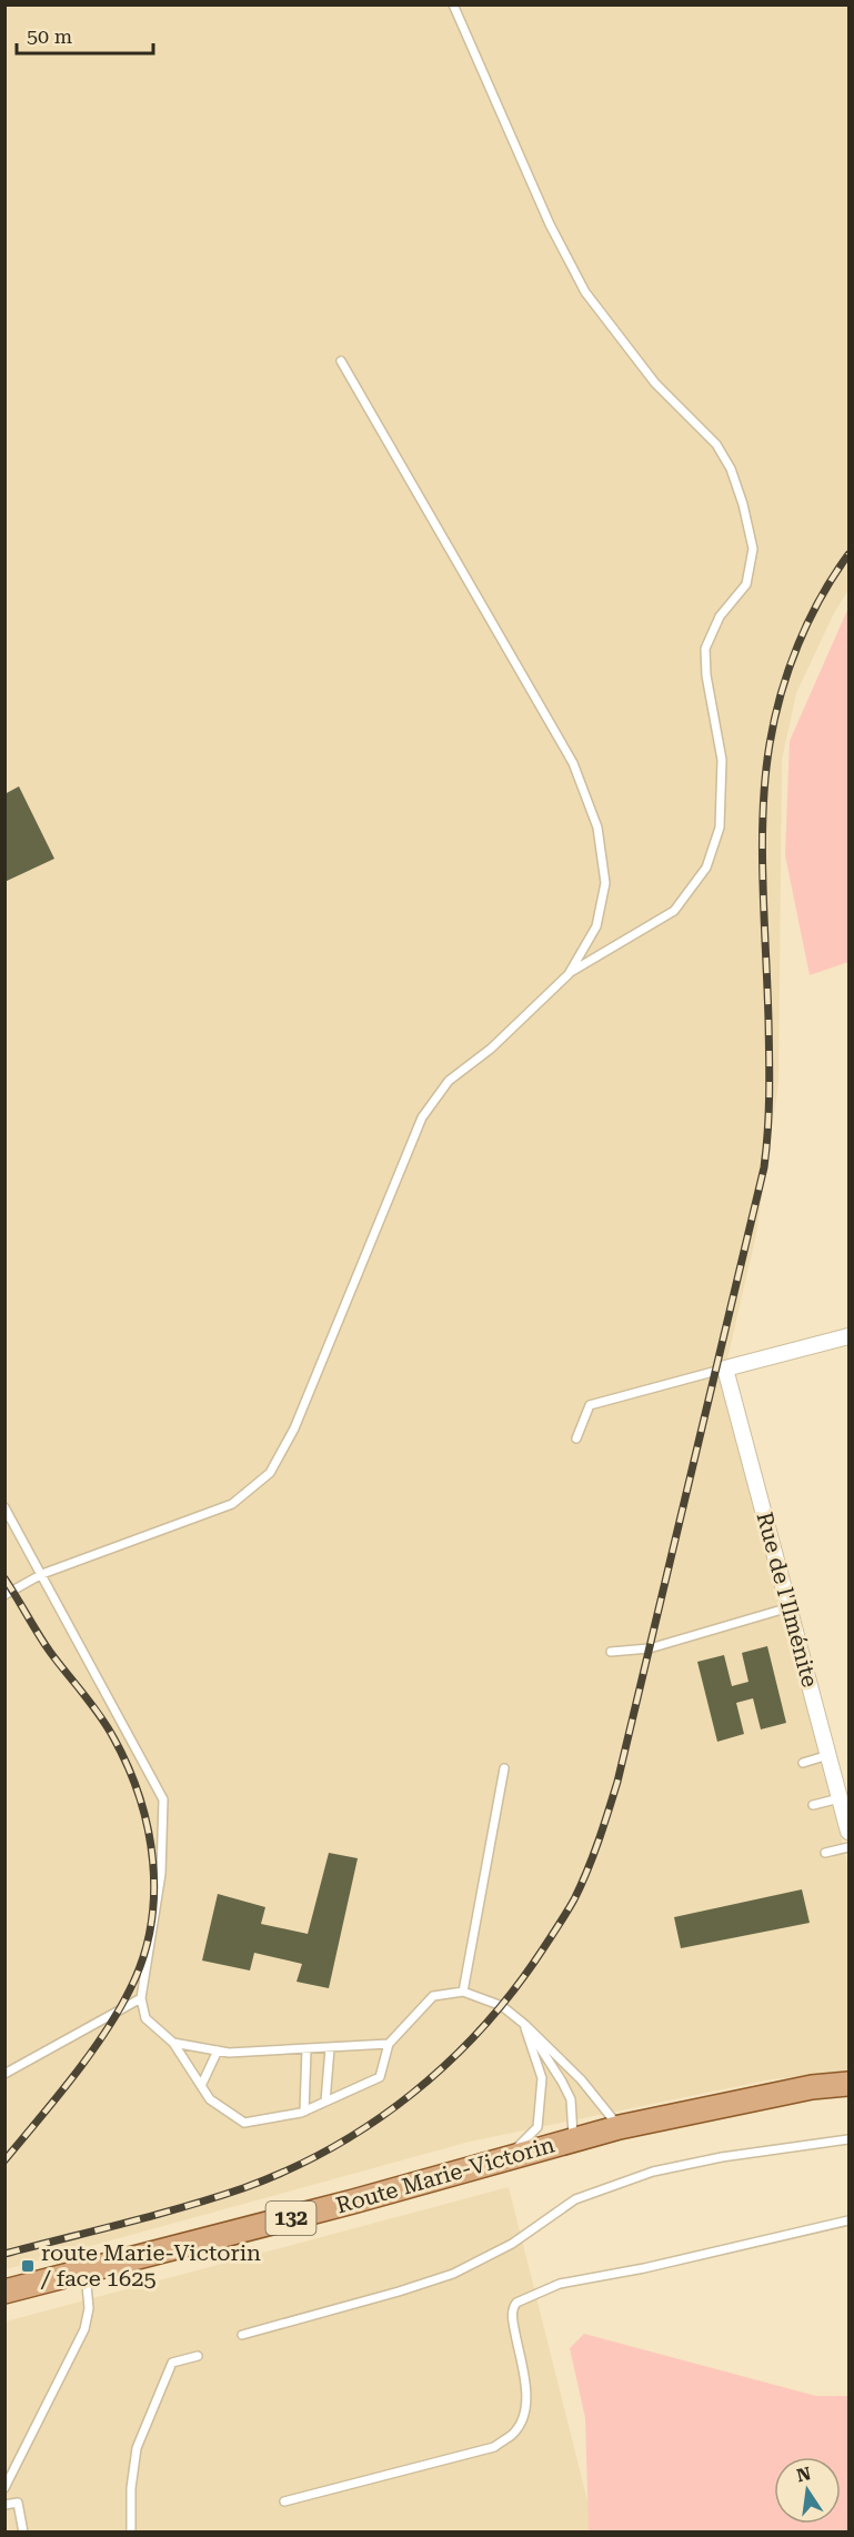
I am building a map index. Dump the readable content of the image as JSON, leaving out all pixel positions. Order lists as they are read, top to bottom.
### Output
{
  "streets": {
    "main road": ["Route Marie-Victorin", "132"],
    "street": ["Rue de l'Ilménite"]
  },
  "places": {
    "transit": ["route Marie-Victorin / face 1625"]
  },
  "scale_bar": "50 m",
  "north": "top"
}
